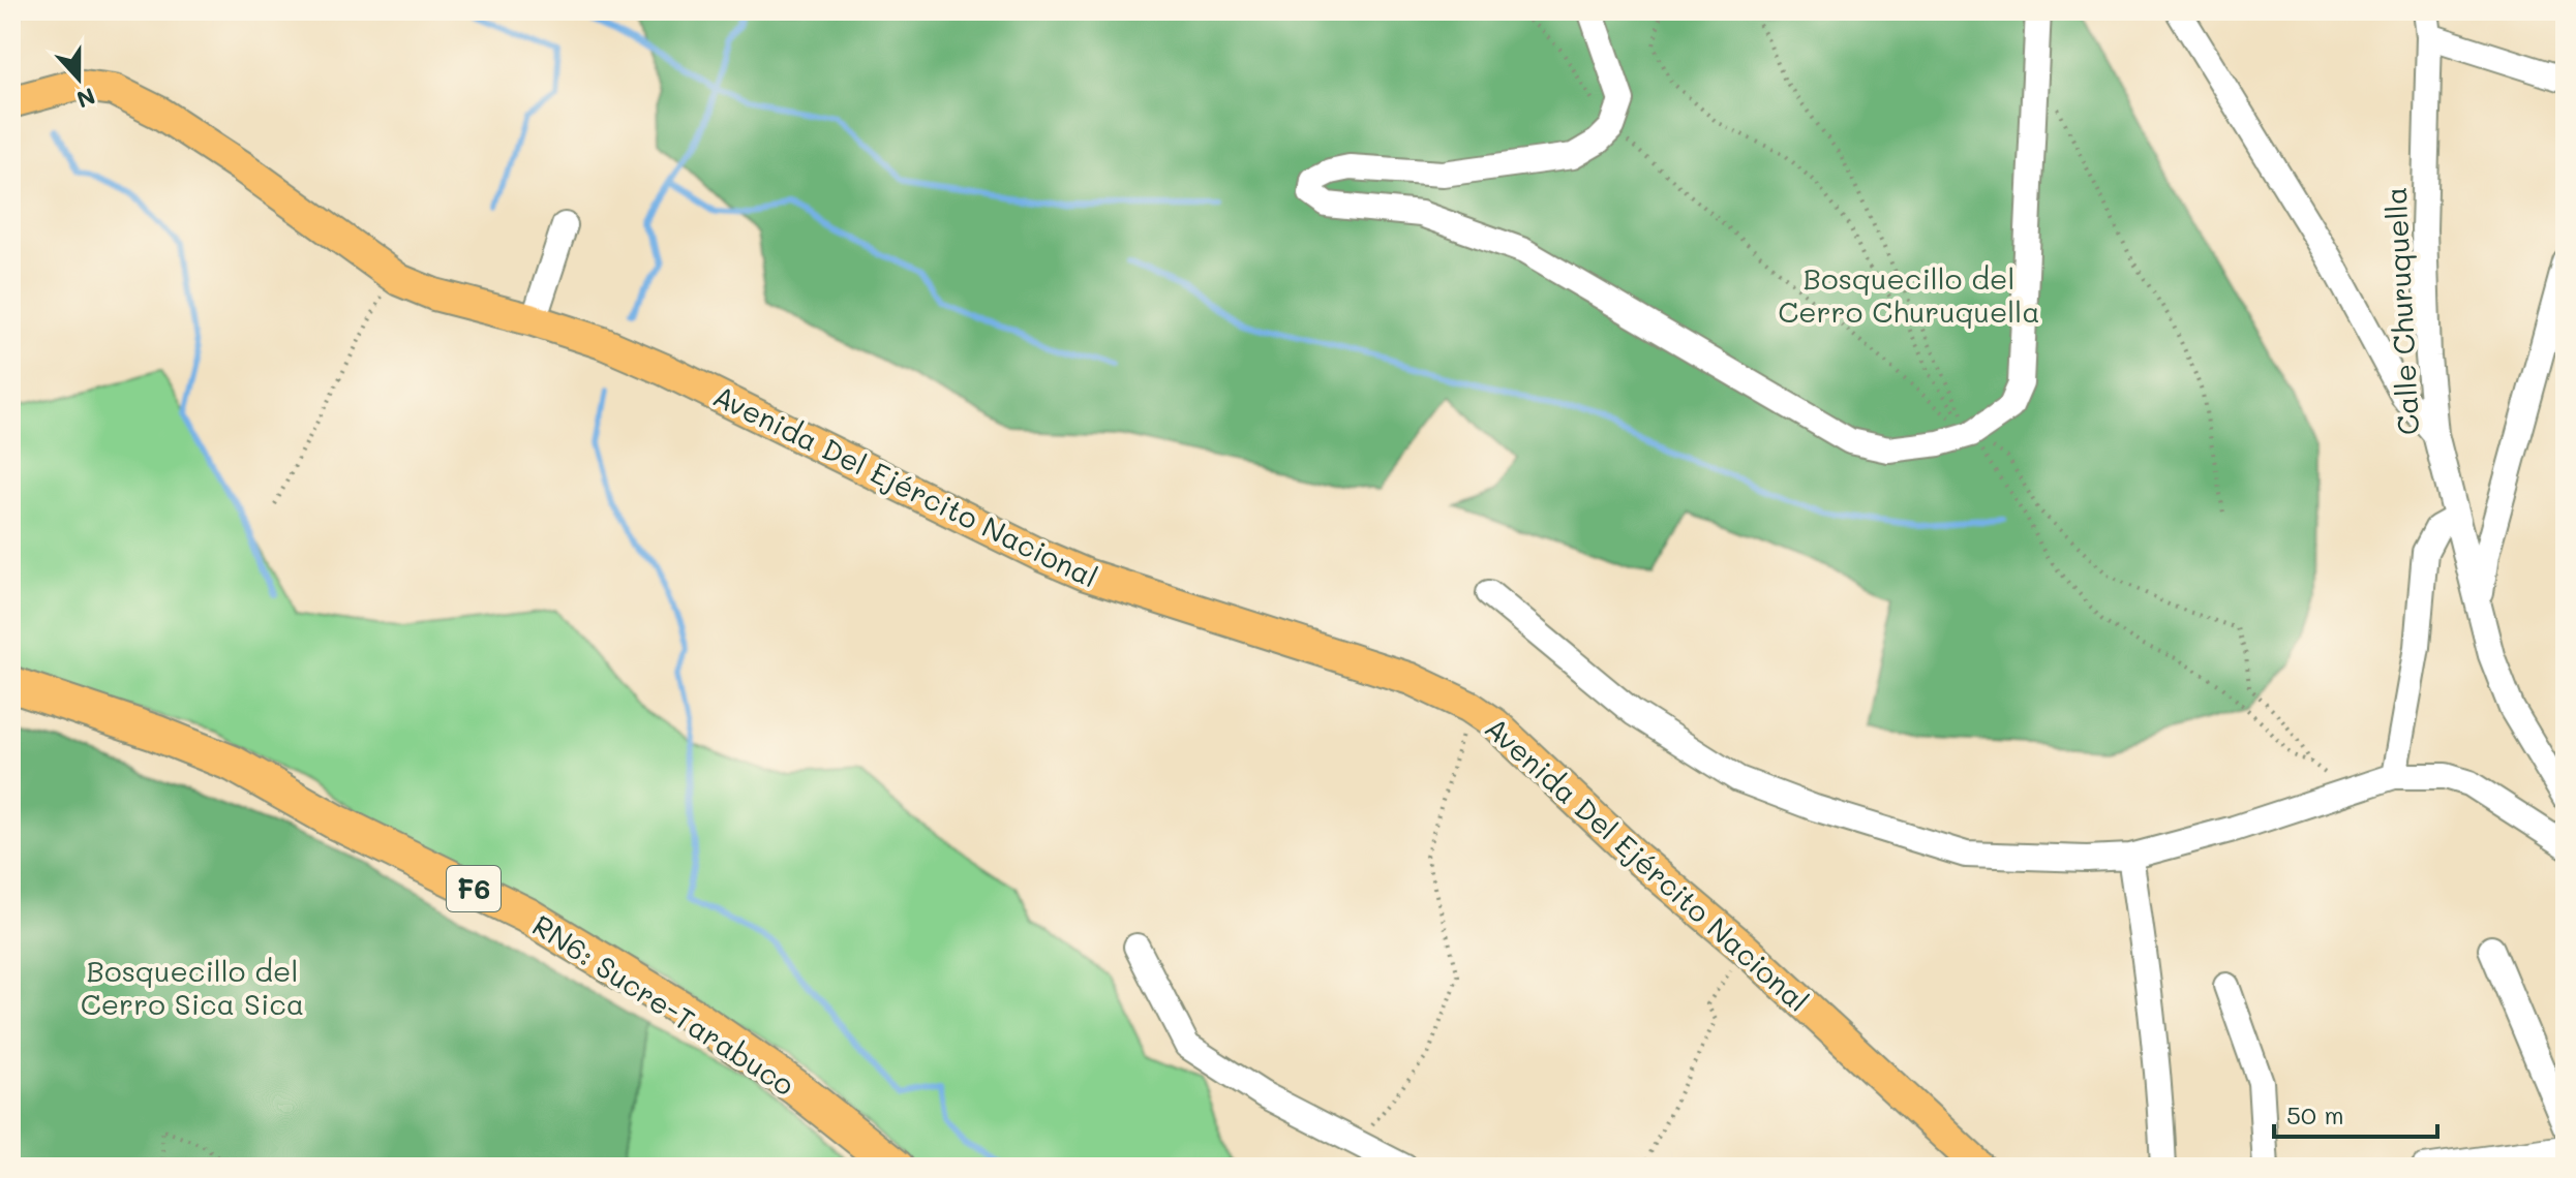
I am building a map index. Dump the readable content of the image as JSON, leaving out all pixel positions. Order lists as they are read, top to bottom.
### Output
{
  "streets": {
    "highway": ["F6", "RN6: Sucre-Tarabuco"],
    "main road": ["Avenida Del Ejército Nacional"],
    "street": ["Calle Churuquella"]
  },
  "parks": ["Bosquecillo del Cerro Churuquella", "Bosquecillo del Cerro Sica Sica"],
  "scale_bar": "50 m",
  "north": "bottom"
}
